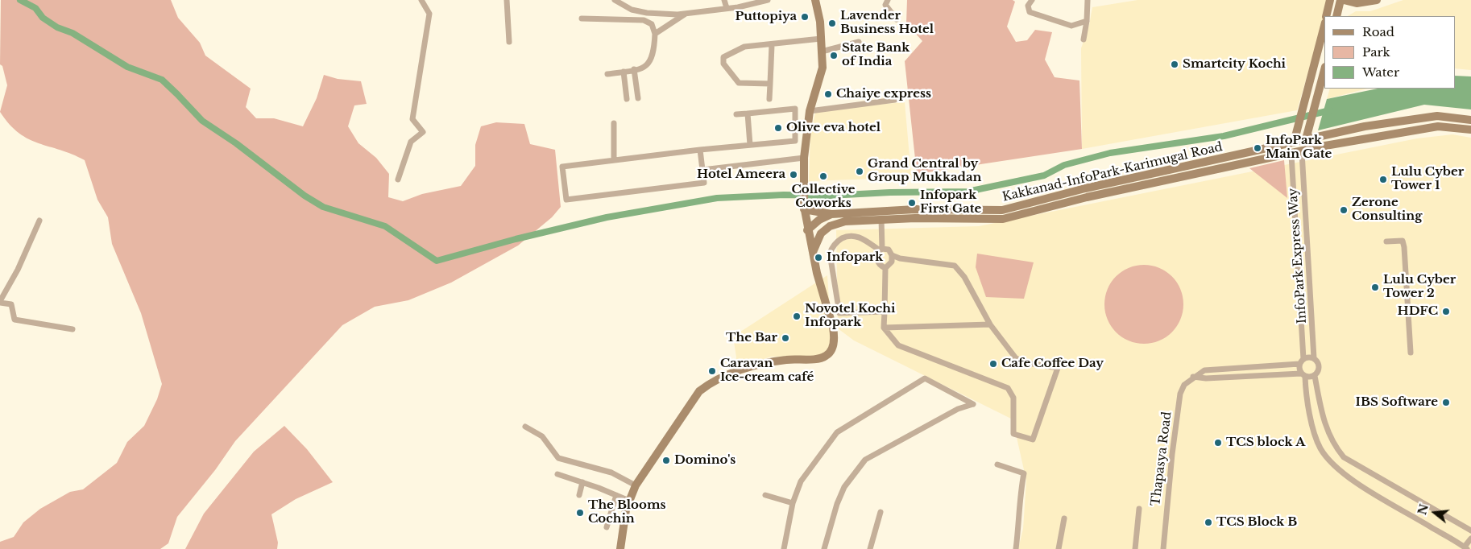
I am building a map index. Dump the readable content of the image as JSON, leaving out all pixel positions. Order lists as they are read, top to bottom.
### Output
{
  "streets": {
    "main road": ["Kakkanad-InfoPark-Karimugal Road"],
    "street": ["InfoPark Express Way", "Thapasya Road"]
  },
  "crossings": [
    ["Kakkanad-InfoPark-Karimugal Road", "InfoPark Express Way"]
  ],
  "places": [
    "Puttopiya",
    "Lavender Business Hotel",
    "State Bank of India",
    "Smartcity Kochi",
    "Chaiye express",
    "Olive eva hotel",
    "InfoPark Main Gate",
    "Grand Central by Group Mukkadan",
    "Hotel Ameera",
    "Collective Coworks",
    "Lulu Cyber Tower 1",
    "Infopark First Gate",
    "Zerone Consulting",
    "Infopark",
    "Lulu Cyber Tower 2",
    "HDFC",
    "Novotel Kochi Infopark",
    "The Bar",
    "Cafe Coffee Day",
    "Caravan Ice-cream café",
    "IBS Software",
    "TCS block A",
    "Domino's",
    "The Blooms Cochin",
    "TCS Block B"
  ],
  "legend": ["Road", "Park", "Water"],
  "north": "left"
}
